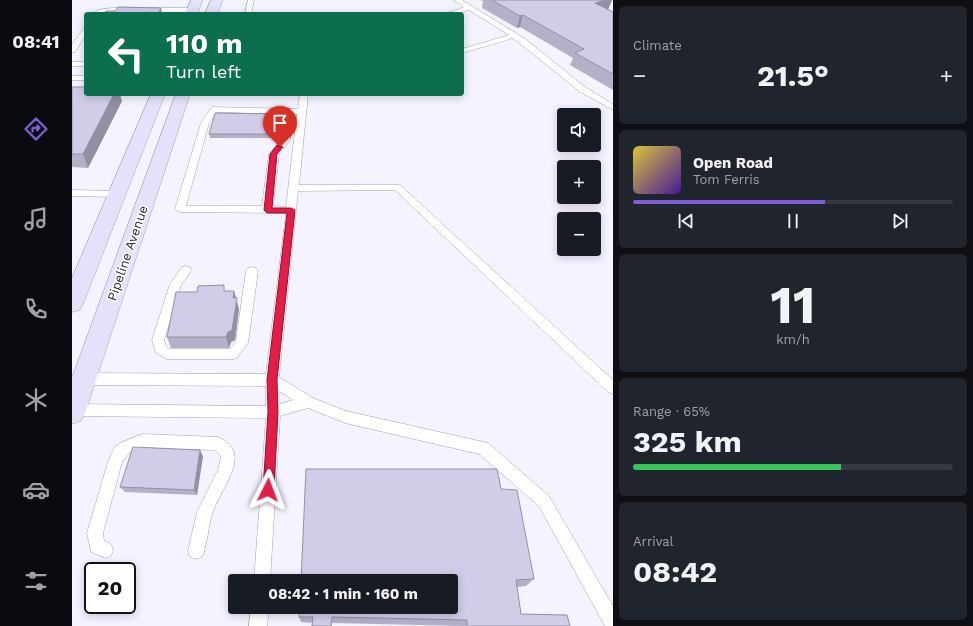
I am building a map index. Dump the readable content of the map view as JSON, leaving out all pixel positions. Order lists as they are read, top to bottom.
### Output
{
  "streets": {
    "main road": ["Pipeline Avenue"]
  },
  "page": {
    "tabs": "08:41",
    "tile": [
      "Climate",
      ["11", "km/h"],
      ["Range · 65%", "325 km"],
      ["Arrival", "08:42"]
    ],
    "turn": ["110 m", "Turn left"],
    "heat": ["−", "21.5°", "+"],
    "map_buttons": ["+", "−"],
    "song": ["Open Road", "Tom Ferris"],
    "limit": "20",
    "trip": "08:42 · 1 min · 160 m"
  }
}
